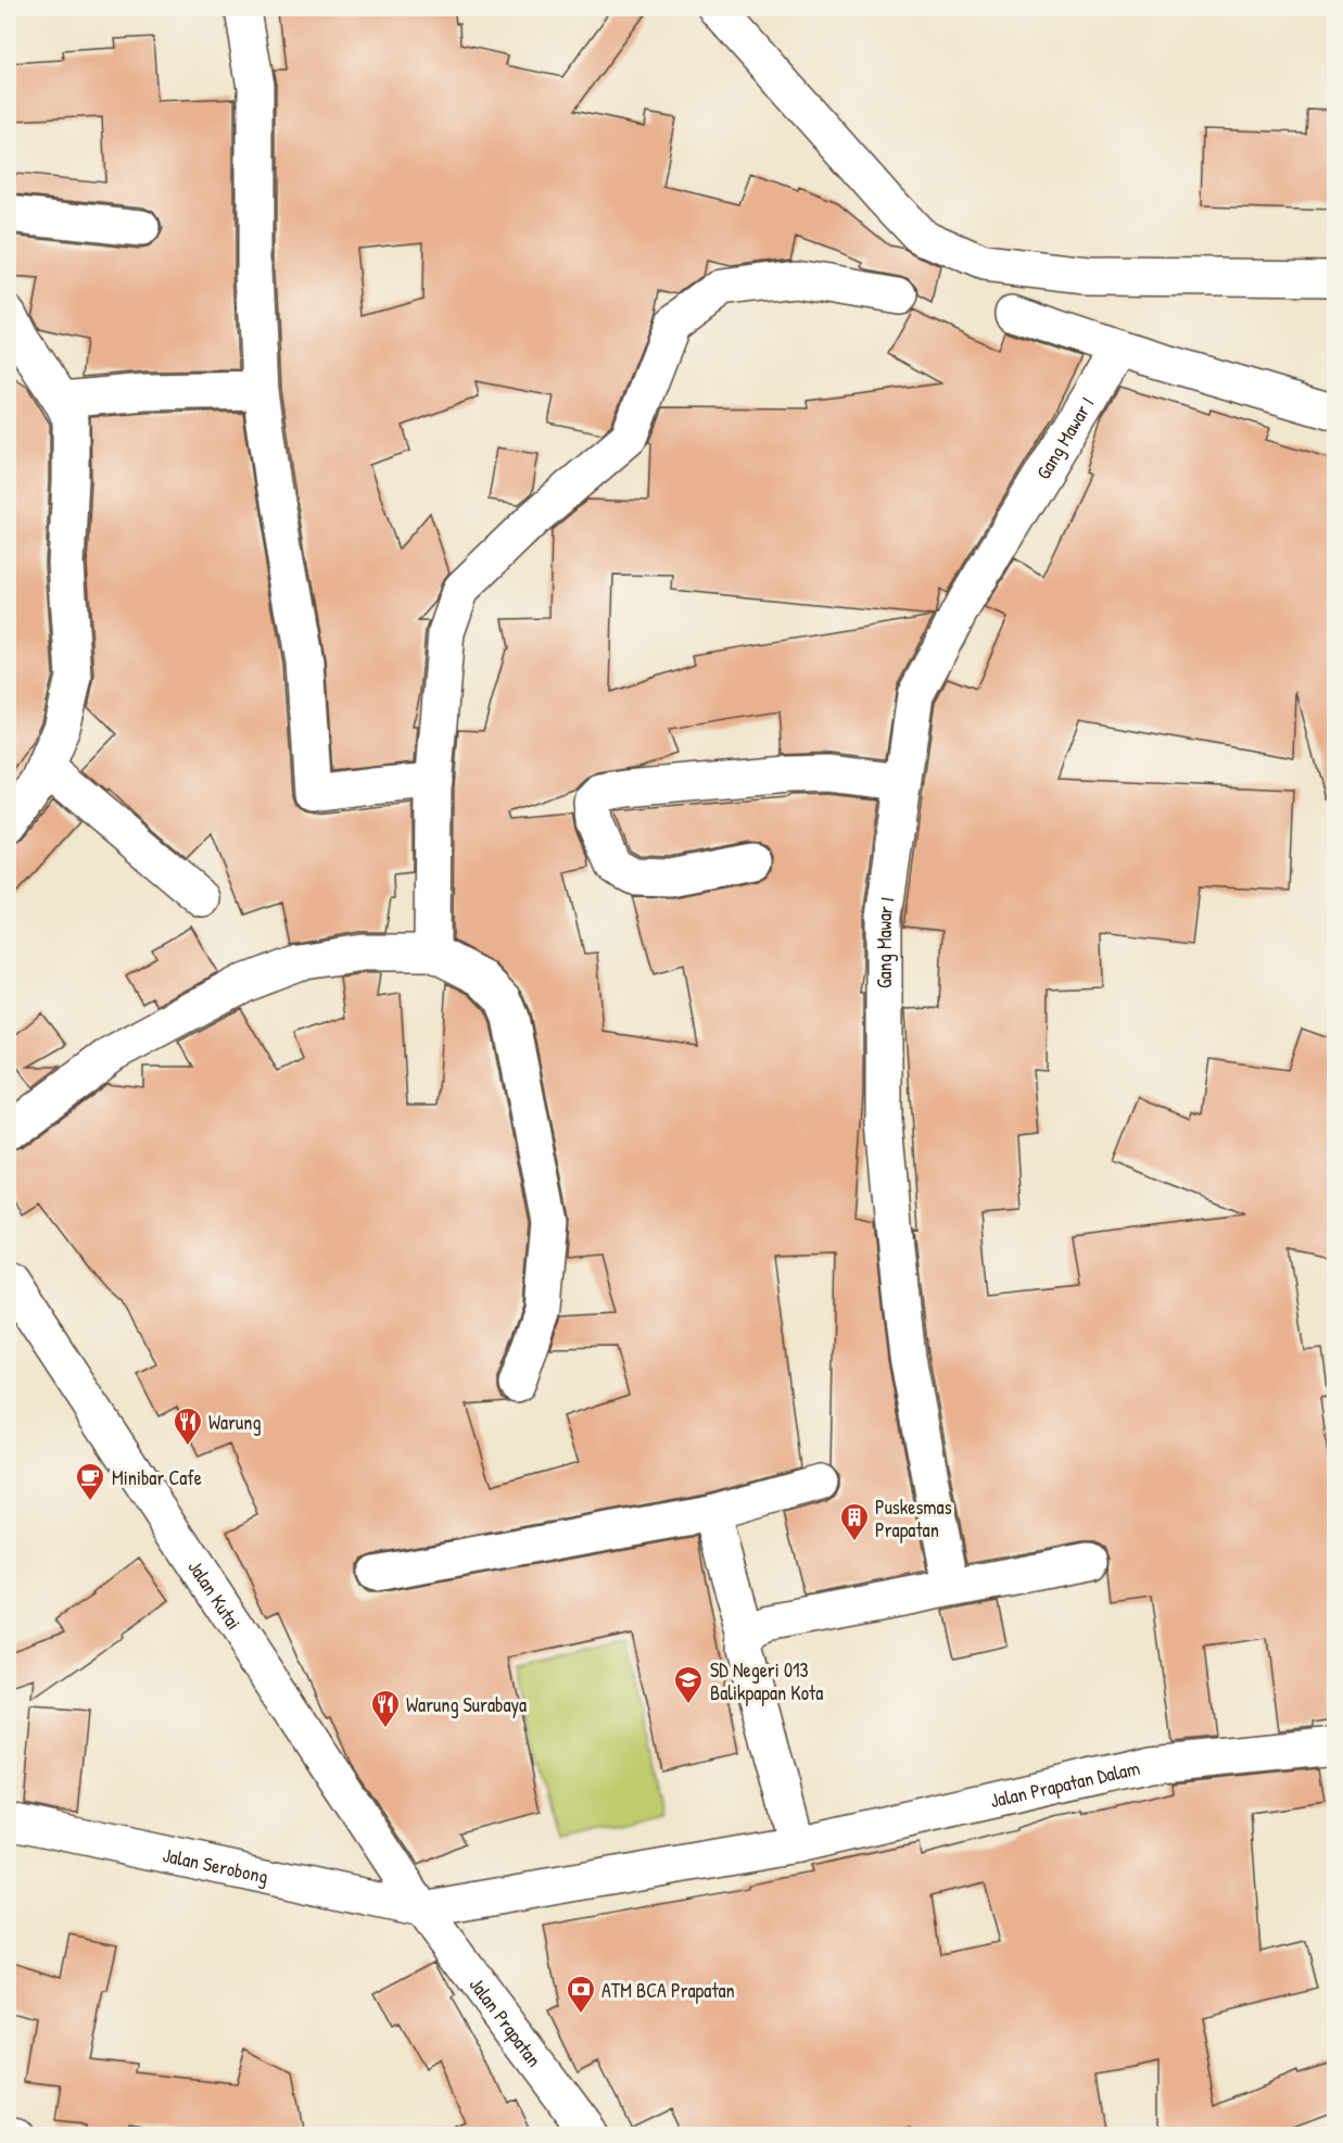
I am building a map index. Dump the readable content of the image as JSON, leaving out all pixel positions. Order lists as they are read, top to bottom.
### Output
{
  "streets": {
    "street": [
      "Gang Mawar I",
      "Jalan Kutai",
      "Jalan Prapatan Dalam",
      "Jalan Serobong",
      "Jalan Prapatan"
    ]
  },
  "crossings": [
    ["Jalan Kutai", "Jalan Prapatan Dalam"],
    ["Jalan Kutai", "Jalan Serobong"],
    ["Jalan Kutai", "Jalan Prapatan"],
    ["Jalan Prapatan Dalam", "Jalan Serobong"],
    ["Jalan Prapatan Dalam", "Jalan Prapatan"],
    ["Jalan Serobong", "Jalan Prapatan"]
  ],
  "places": {
    "restaurant": ["Warung", "Warung Surabaya"],
    "cafe": ["Minibar Cafe"],
    "building": ["Puskesmas Prapatan"],
    "school or university": ["SD Negeri 013 Balikpapan Kota"],
    "bank": ["ATM BCA Prapatan"]
  }
}
